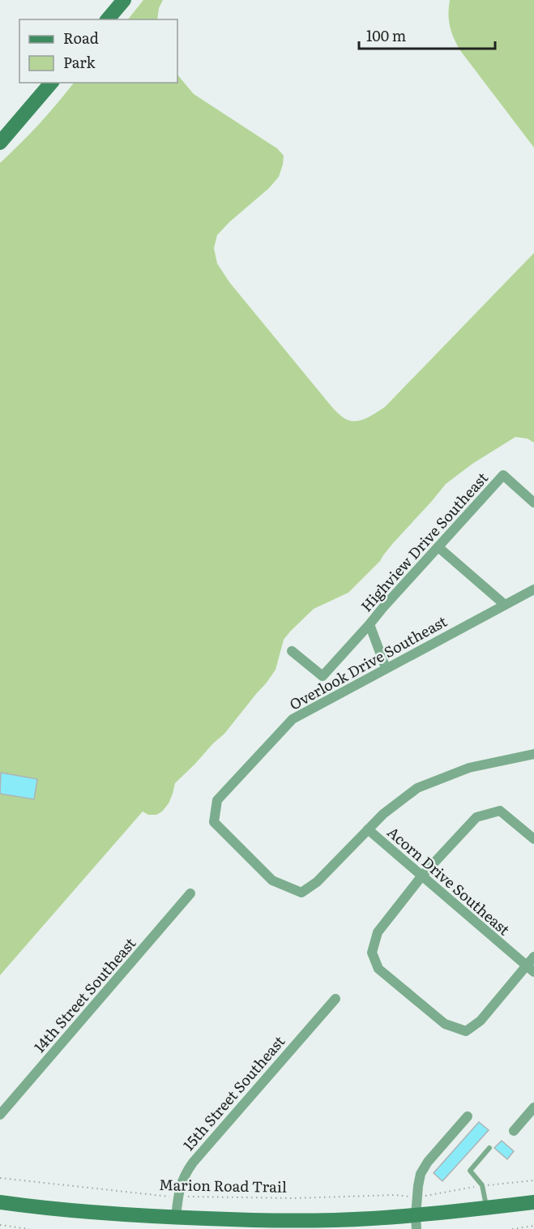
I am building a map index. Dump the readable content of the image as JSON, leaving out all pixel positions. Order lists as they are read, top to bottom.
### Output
{
  "streets": {
    "street": [
      "Highview Drive Southeast",
      "Overlook Drive Southeast",
      "Acorn Drive Southeast",
      "14th Street Southeast",
      "15th Street Southeast"
    ],
    "path": ["Marion Road Trail"]
  },
  "crossings": [
    ["Highview Drive Southeast", "Overlook Drive Southeast"],
    ["Overlook Drive Southeast", "Acorn Drive Southeast"],
    ["15th Street Southeast", "Marion Road Trail"]
  ],
  "legend": ["Road", "Park"],
  "scale_bar": "100 m"
}
